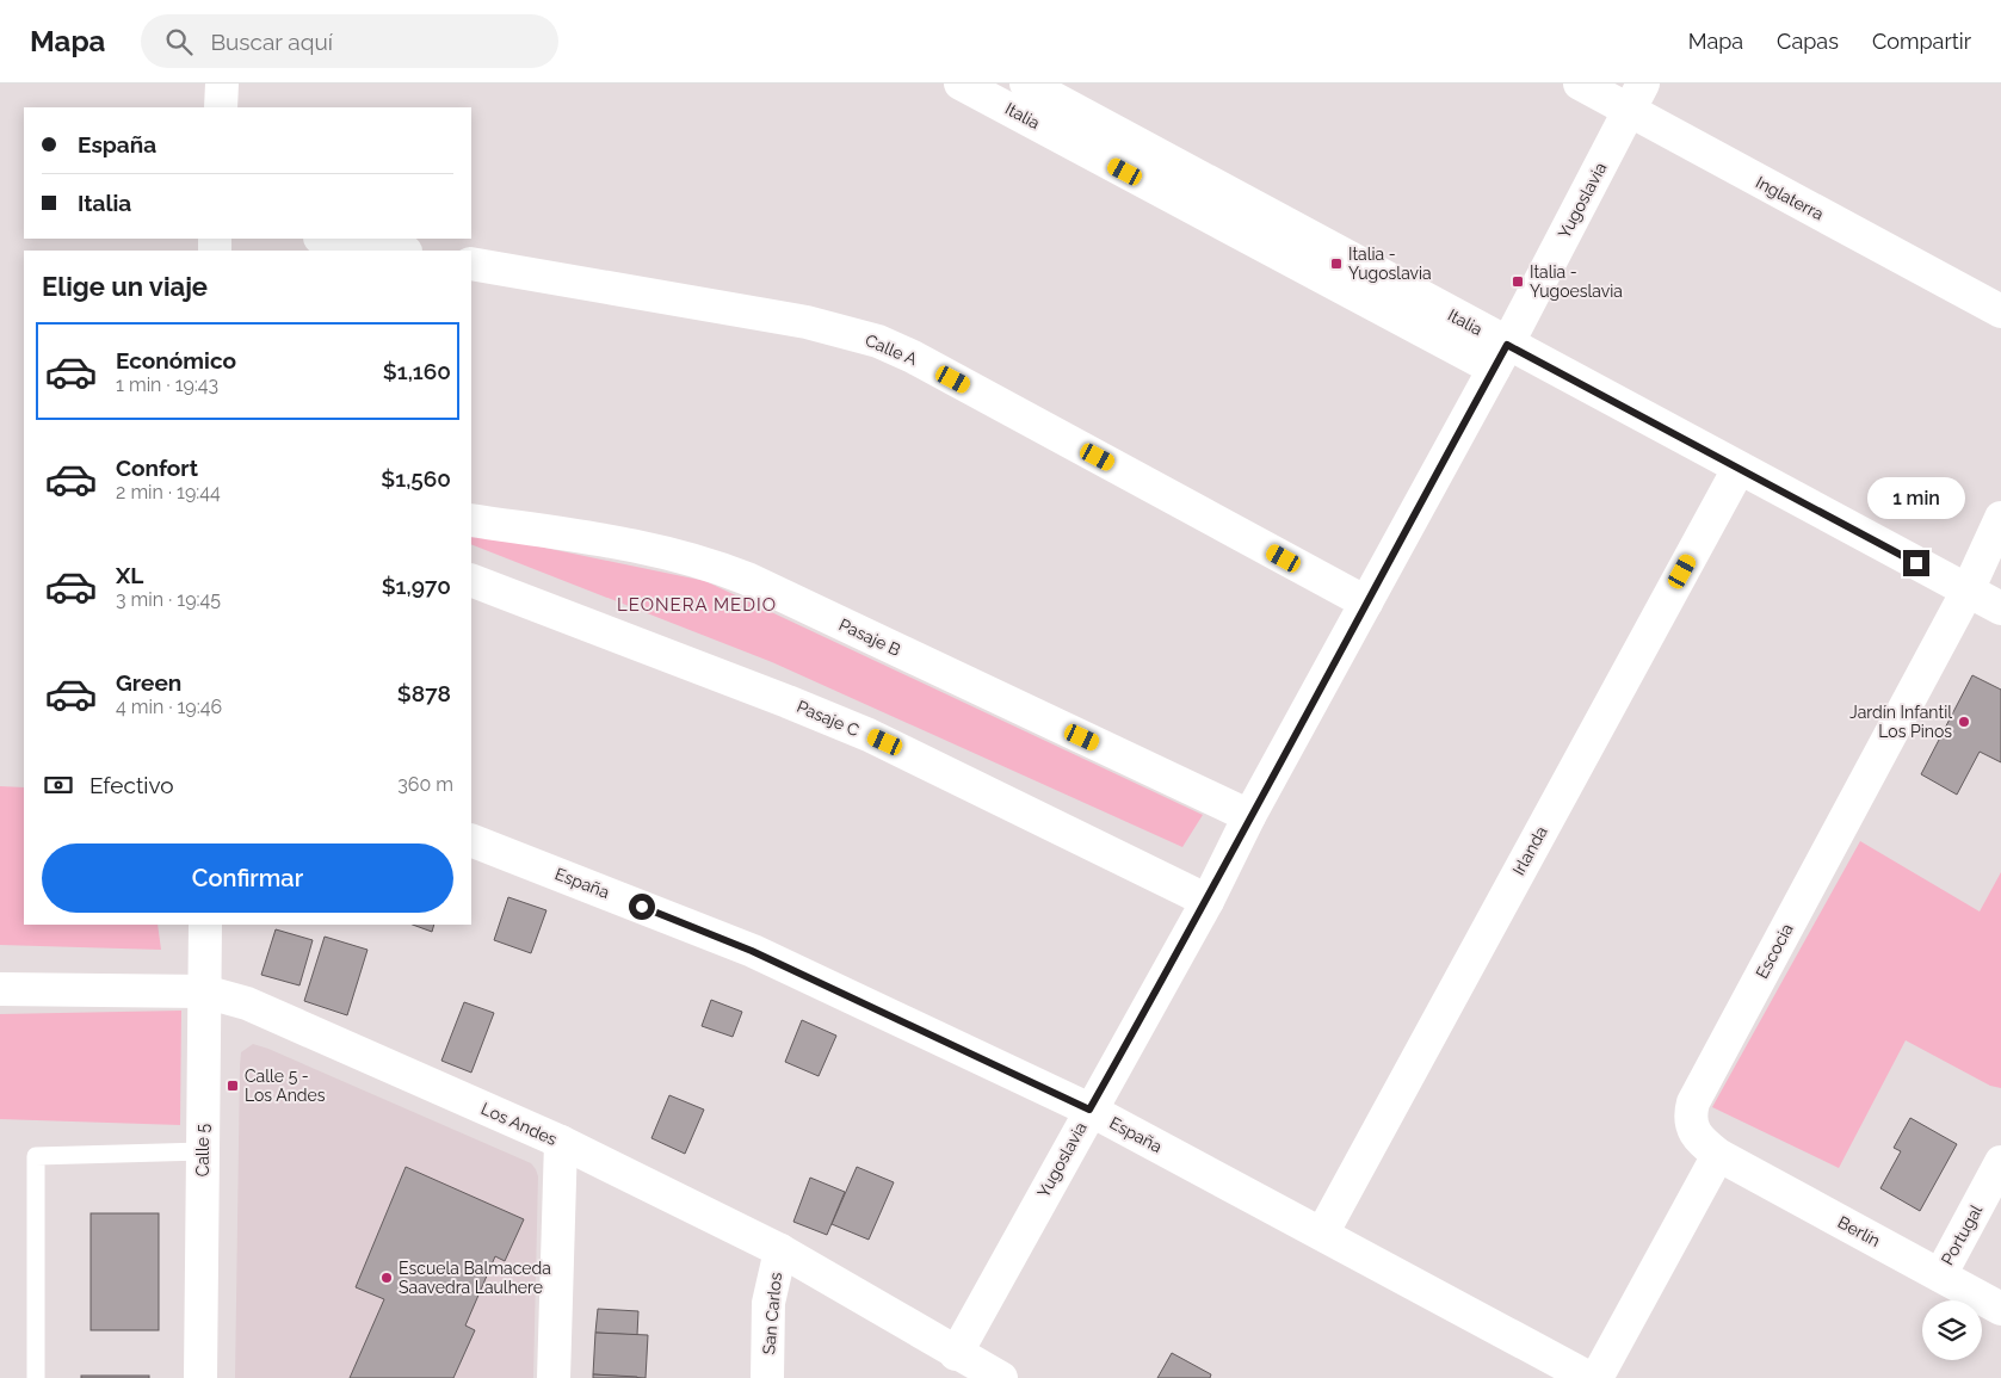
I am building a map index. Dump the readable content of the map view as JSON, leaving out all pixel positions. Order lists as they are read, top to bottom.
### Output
{
  "streets": {
    "street": [
      "Italia",
      "Inglaterra",
      "Yugoslavia",
      "Calle A",
      "Pasaje B",
      "Pasaje C",
      "Irlanda",
      "España",
      "Escocia",
      "Los Andes",
      "Calle 5",
      "Berlín",
      "Portugal",
      "San Carlos"
    ]
  },
  "crossings": [
    ["Italia", "Yugoslavia"],
    ["Italia", "Irlanda"],
    ["Italia", "Escocia"],
    ["Inglaterra", "Yugoslavia"],
    ["Yugoslavia", "Calle A"],
    ["Yugoslavia", "Pasaje B"],
    ["Yugoslavia", "Pasaje C"],
    ["Yugoslavia", "España"],
    ["Yugoslavia", "Los Andes"],
    ["Irlanda", "España"],
    ["Escocia", "Berlín"],
    ["Los Andes", "Calle 5"],
    ["Los Andes", "San Carlos"],
    ["Berlín", "Portugal"]
  ],
  "districts": ["LEONERA MEDIO"],
  "places": {
    "transit": ["Italia - Yugoslavia", "Italia - Yugoeslavia", "Calle 5 - Los Andes"],
    "other": ["Jardín Infantil Los Pinos", "Escuela Balmaceda Saavedra Laulhere"]
  },
  "page": {
    "header": "Mapa",
    "search": "Buscar aquí",
    "nav": ["Mapa", "Capas", "Compartir"],
    "banner": ["España", "Italia"],
    "heading": "Elige un viaje",
    "list": [
      {
        "name": "Económico",
        "note": "1 min · 19:43",
        "value": "$1,160"
      },
      {
        "name": "Confort",
        "note": "2 min · 19:44",
        "value": "$1,560"
      },
      {
        "name": "XL",
        "note": "3 min · 19:45",
        "value": "$1,970"
      },
      {
        "name": "Green",
        "note": "4 min · 19:46",
        "value": "$878"
      }
    ],
    "bubble": "1 min",
    "pay": ["Efectivo", "360 m"],
    "buttons": "Confirmar"
  }
}
